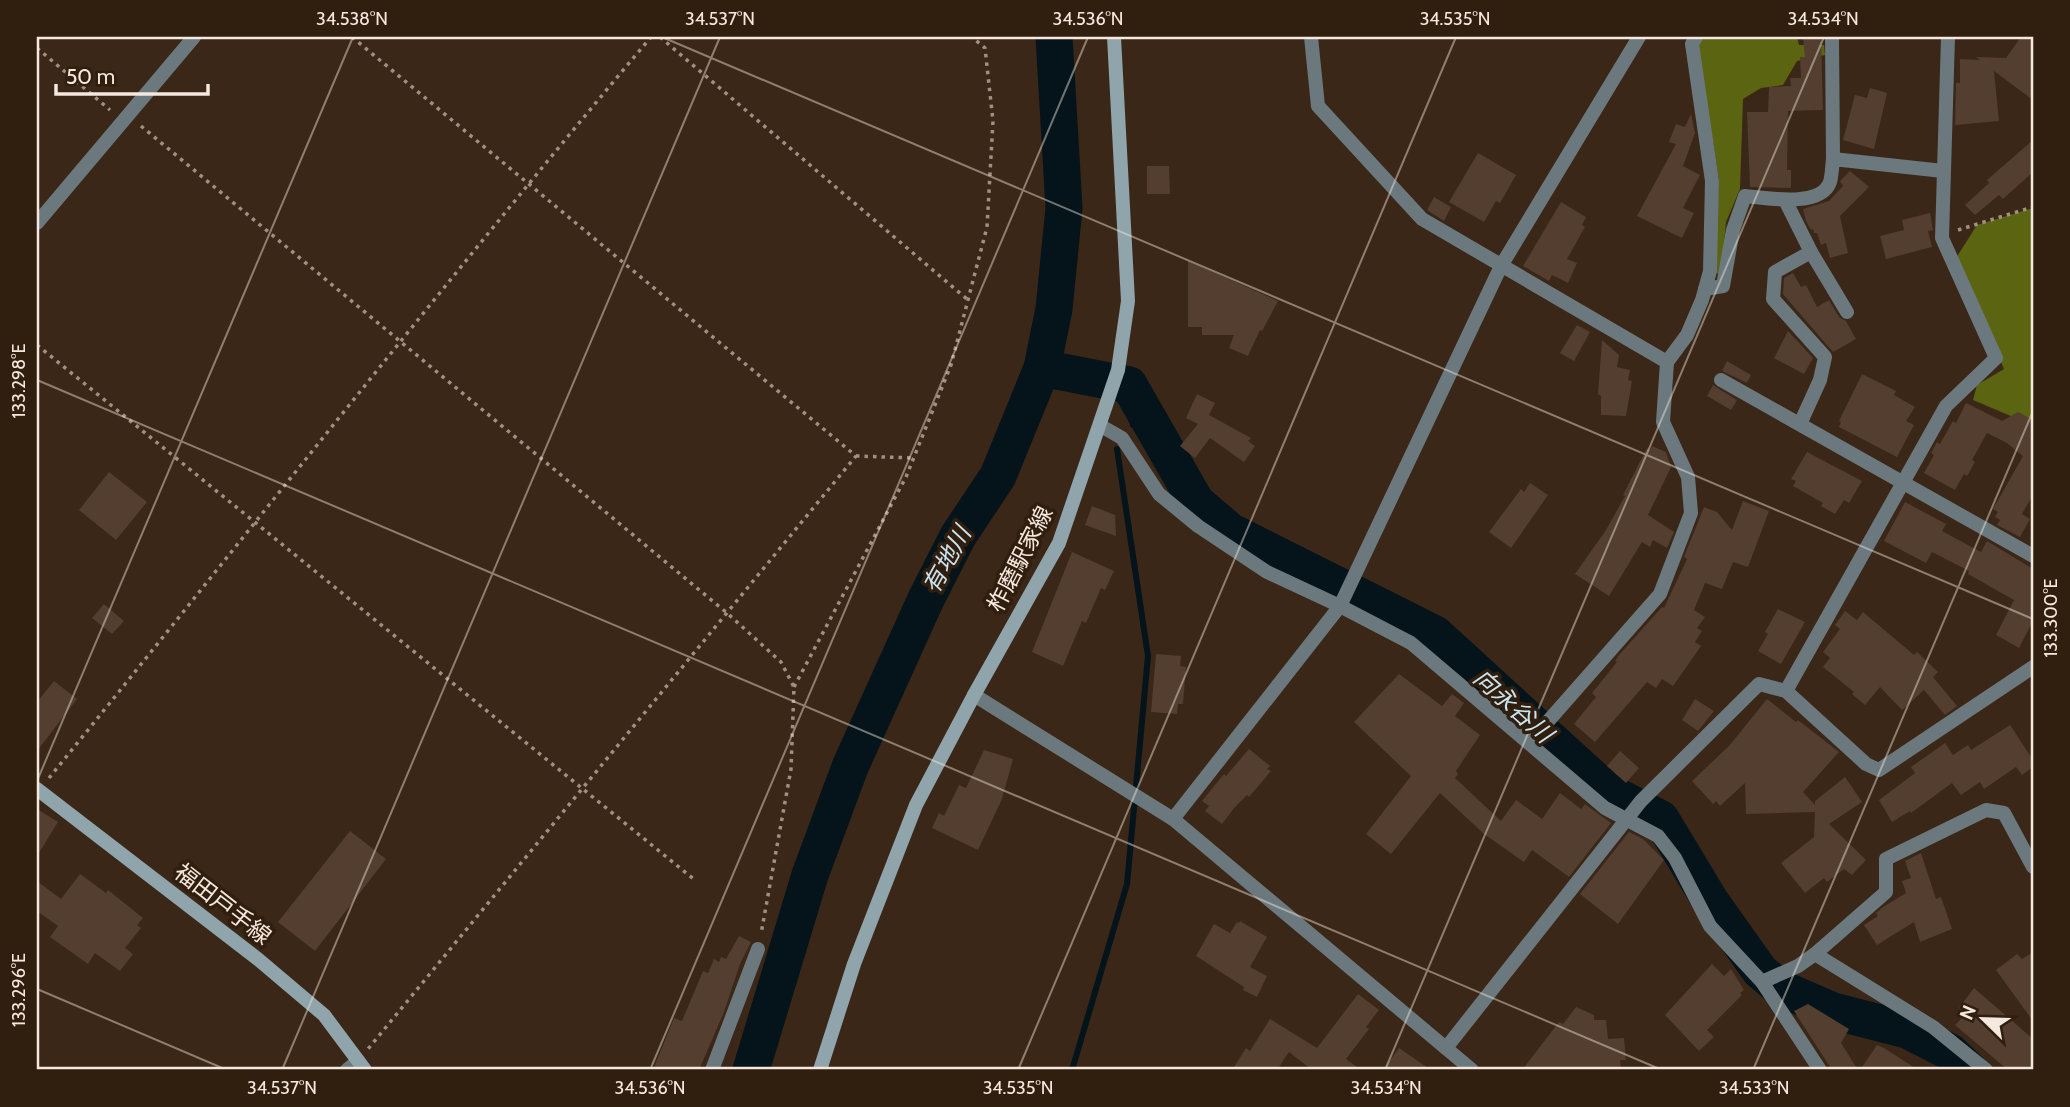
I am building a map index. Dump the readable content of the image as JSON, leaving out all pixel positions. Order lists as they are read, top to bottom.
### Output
{
  "streets": {
    "main road": ["柞磨駅家線", "福田戸手線"]
  },
  "water": ["有地川", "向永谷川"],
  "scale_bar": "50 m",
  "north": "top left",
  "coordinates": [
    "34.538°N",
    "34.537°N",
    "34.536°N",
    "34.535°N",
    "34.534°N",
    "133.298°E",
    "133.300°E",
    "133.296°E",
    "34.533°N"
  ]
}
